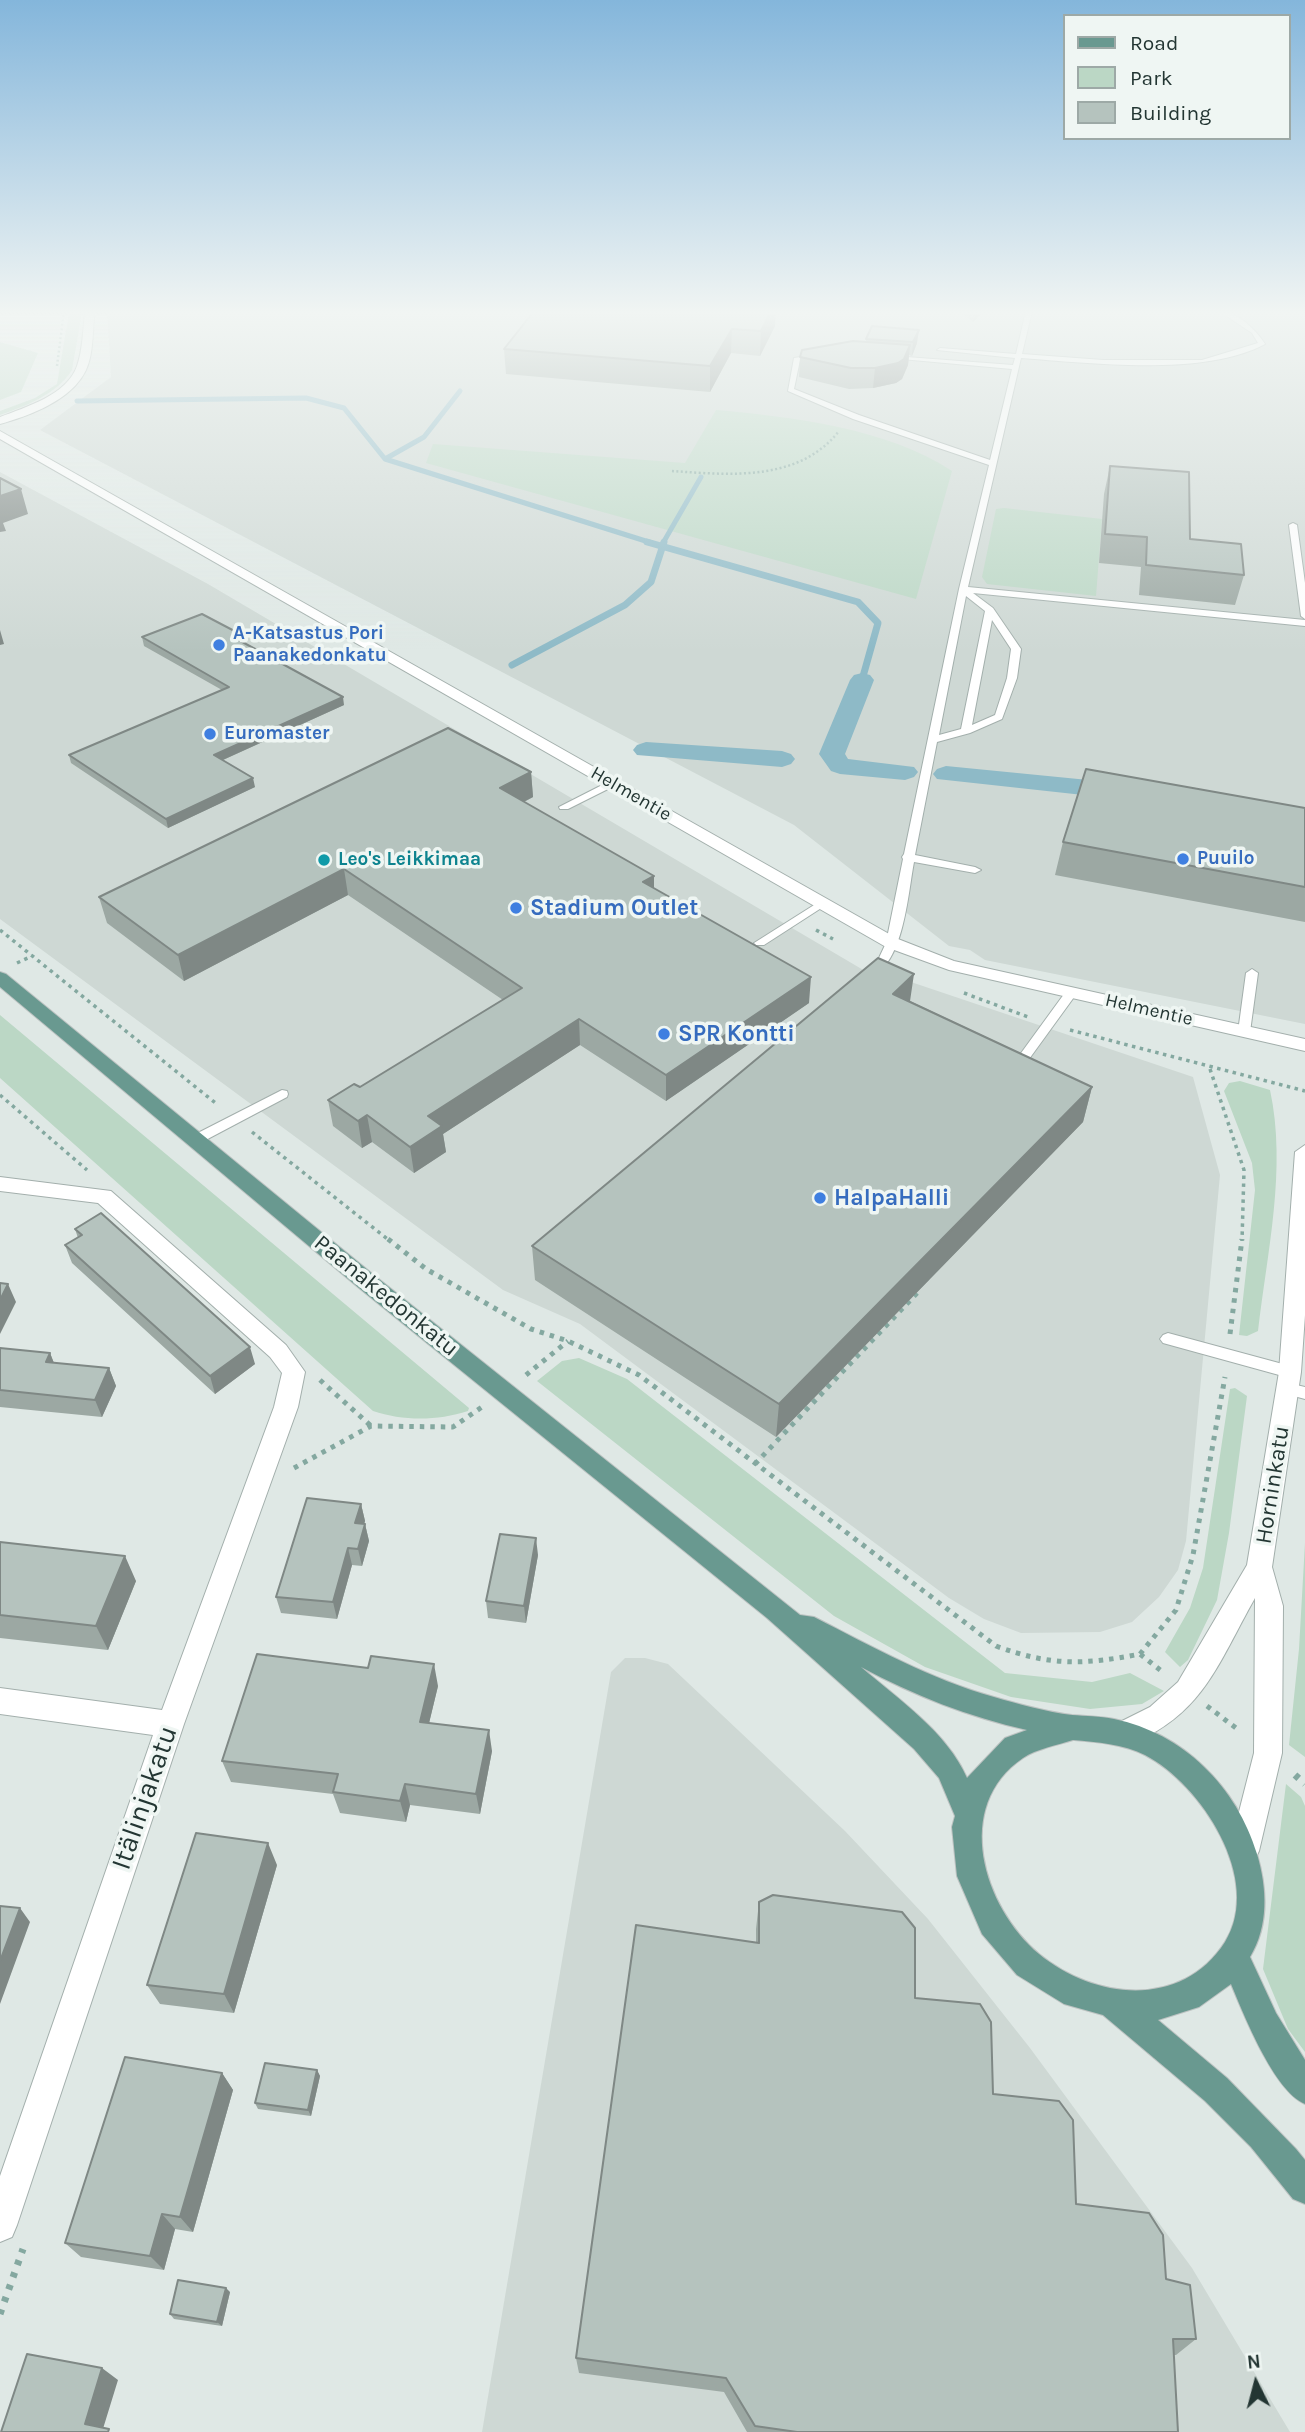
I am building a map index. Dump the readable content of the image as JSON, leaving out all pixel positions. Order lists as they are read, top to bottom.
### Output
{
  "streets": {
    "main road": ["Paanakedonkatu"],
    "street": ["Helmentie", "Horninkatu", "Itälinjakatu"]
  },
  "places": [
    "A-Katsastus Pori Paanakedonkatu",
    "Euromaster",
    "Puuilo",
    "Leo's Leikkimaa",
    "Stadium Outlet",
    "SPR Kontti",
    "HalpaHalli"
  ],
  "legend": ["Road", "Park", "Building"],
  "north": "top"
}
